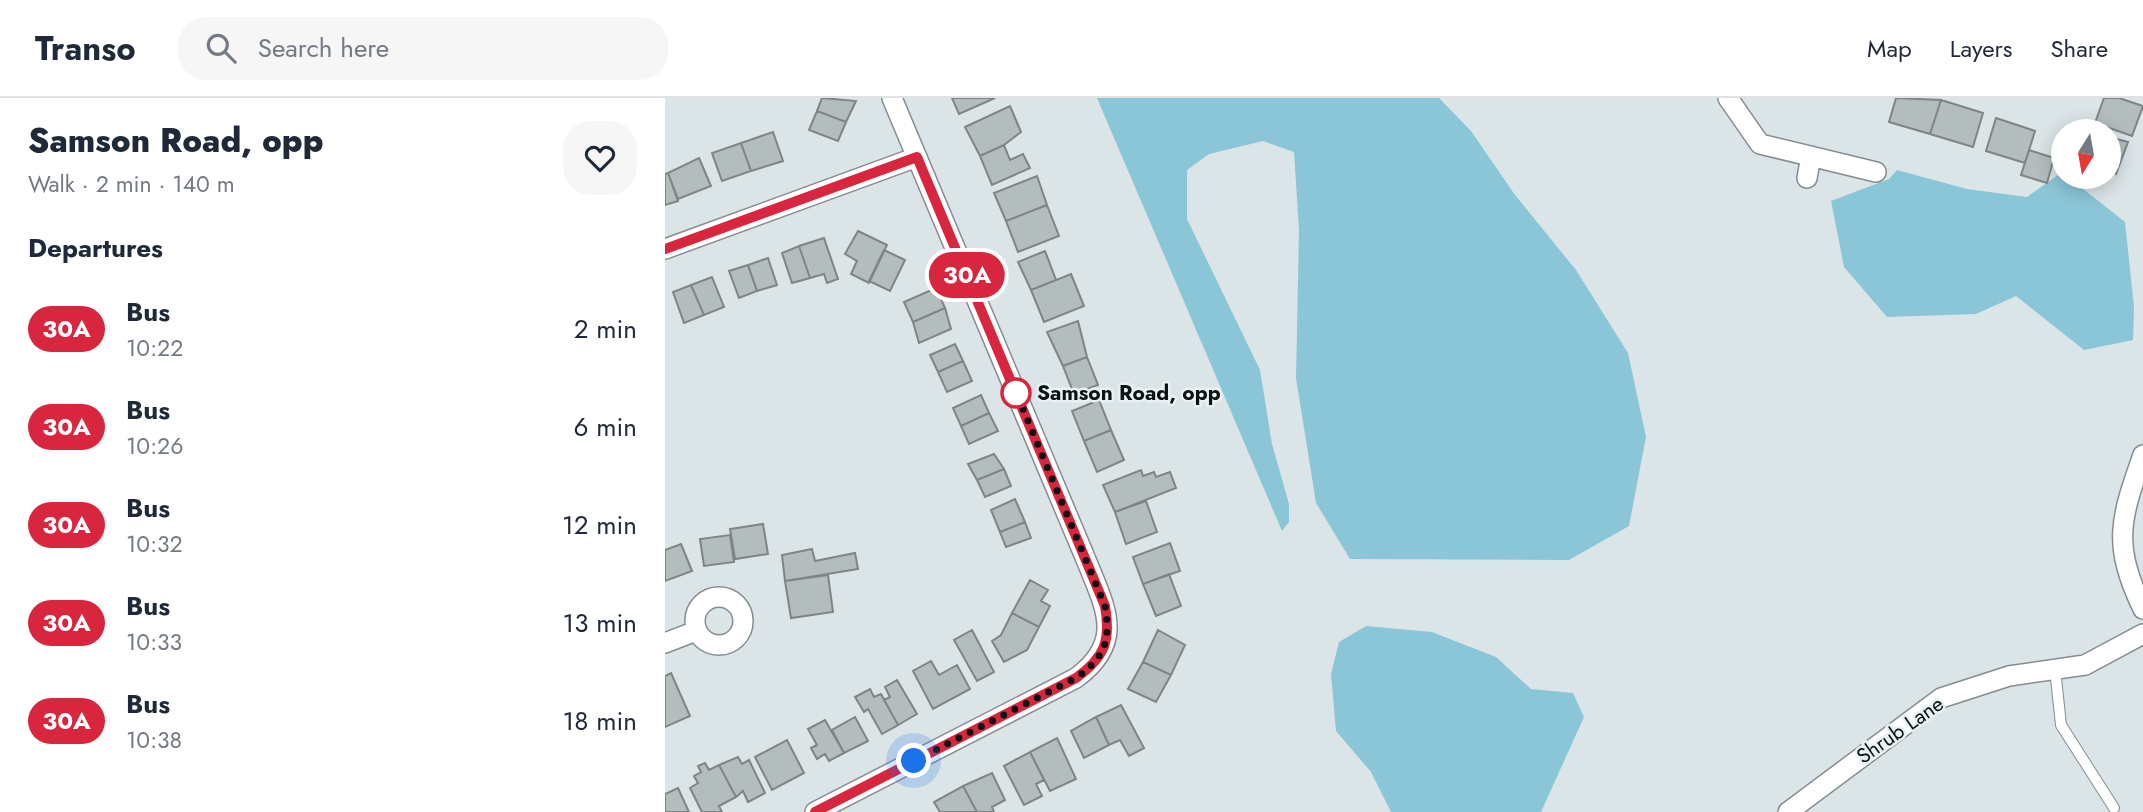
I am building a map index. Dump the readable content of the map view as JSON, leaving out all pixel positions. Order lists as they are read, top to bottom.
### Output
{
  "streets": {
    "street": ["Shrub Lane"]
  },
  "places": ["Samson Road, opp"],
  "lines": ["bus line 30A"],
  "north": "bottom",
  "page": {
    "header": "Transo",
    "search": "Search here",
    "nav": ["Map", "Layers", "Share"],
    "heading": [
      ["Samson Road, opp", "Walk · 2 min · 140 m"],
      "Departures"
    ],
    "on_map": "30A",
    "list": [
      {
        "mark": "30A",
        "name": "Bus",
        "note": "10:22",
        "value": "2 min"
      },
      {
        "mark": "30A",
        "name": "Bus",
        "note": "10:26",
        "value": "6 min"
      },
      {
        "mark": "30A",
        "name": "Bus",
        "note": "10:32",
        "value": "12 min"
      },
      {
        "mark": "30A",
        "name": "Bus",
        "note": "10:33",
        "value": "13 min"
      },
      {
        "mark": "30A",
        "name": "Bus",
        "note": "10:38",
        "value": "18 min"
      }
    ]
  }
}
